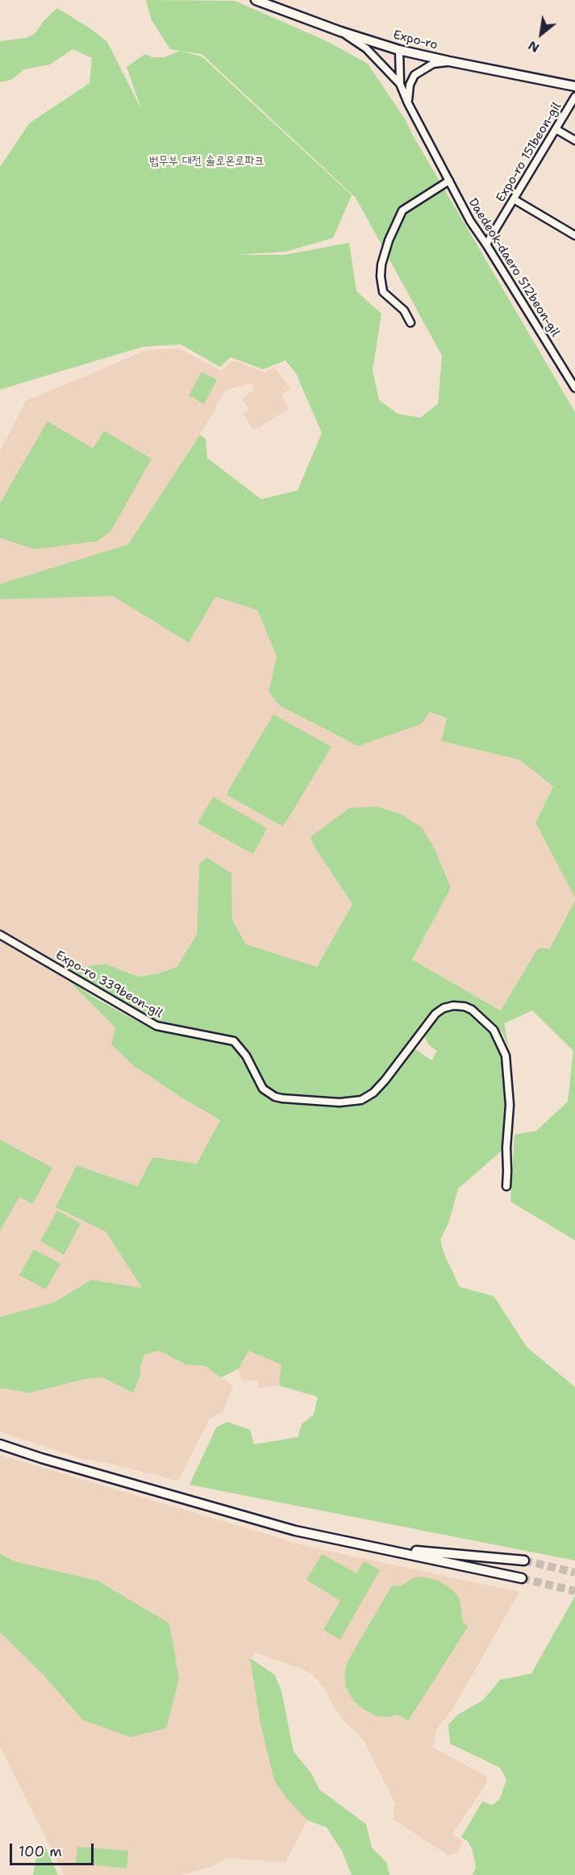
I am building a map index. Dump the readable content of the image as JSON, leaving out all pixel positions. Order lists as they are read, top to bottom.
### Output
{
  "streets": {
    "main road": ["Expo-ro"],
    "street": ["Expo-ro 151beon-gil", "Daedeok-daero 512beon-gil", "Expo-ro 339beon-gil"]
  },
  "crossings": [
    ["Expo-ro", "Daedeok-daero 512beon-gil"],
    ["Expo-ro 151beon-gil", "Daedeok-daero 512beon-gil"]
  ],
  "parks": ["법무부 대전 솔로몬로파크"],
  "scale_bar": "100 m",
  "north": "bottom left"
}
